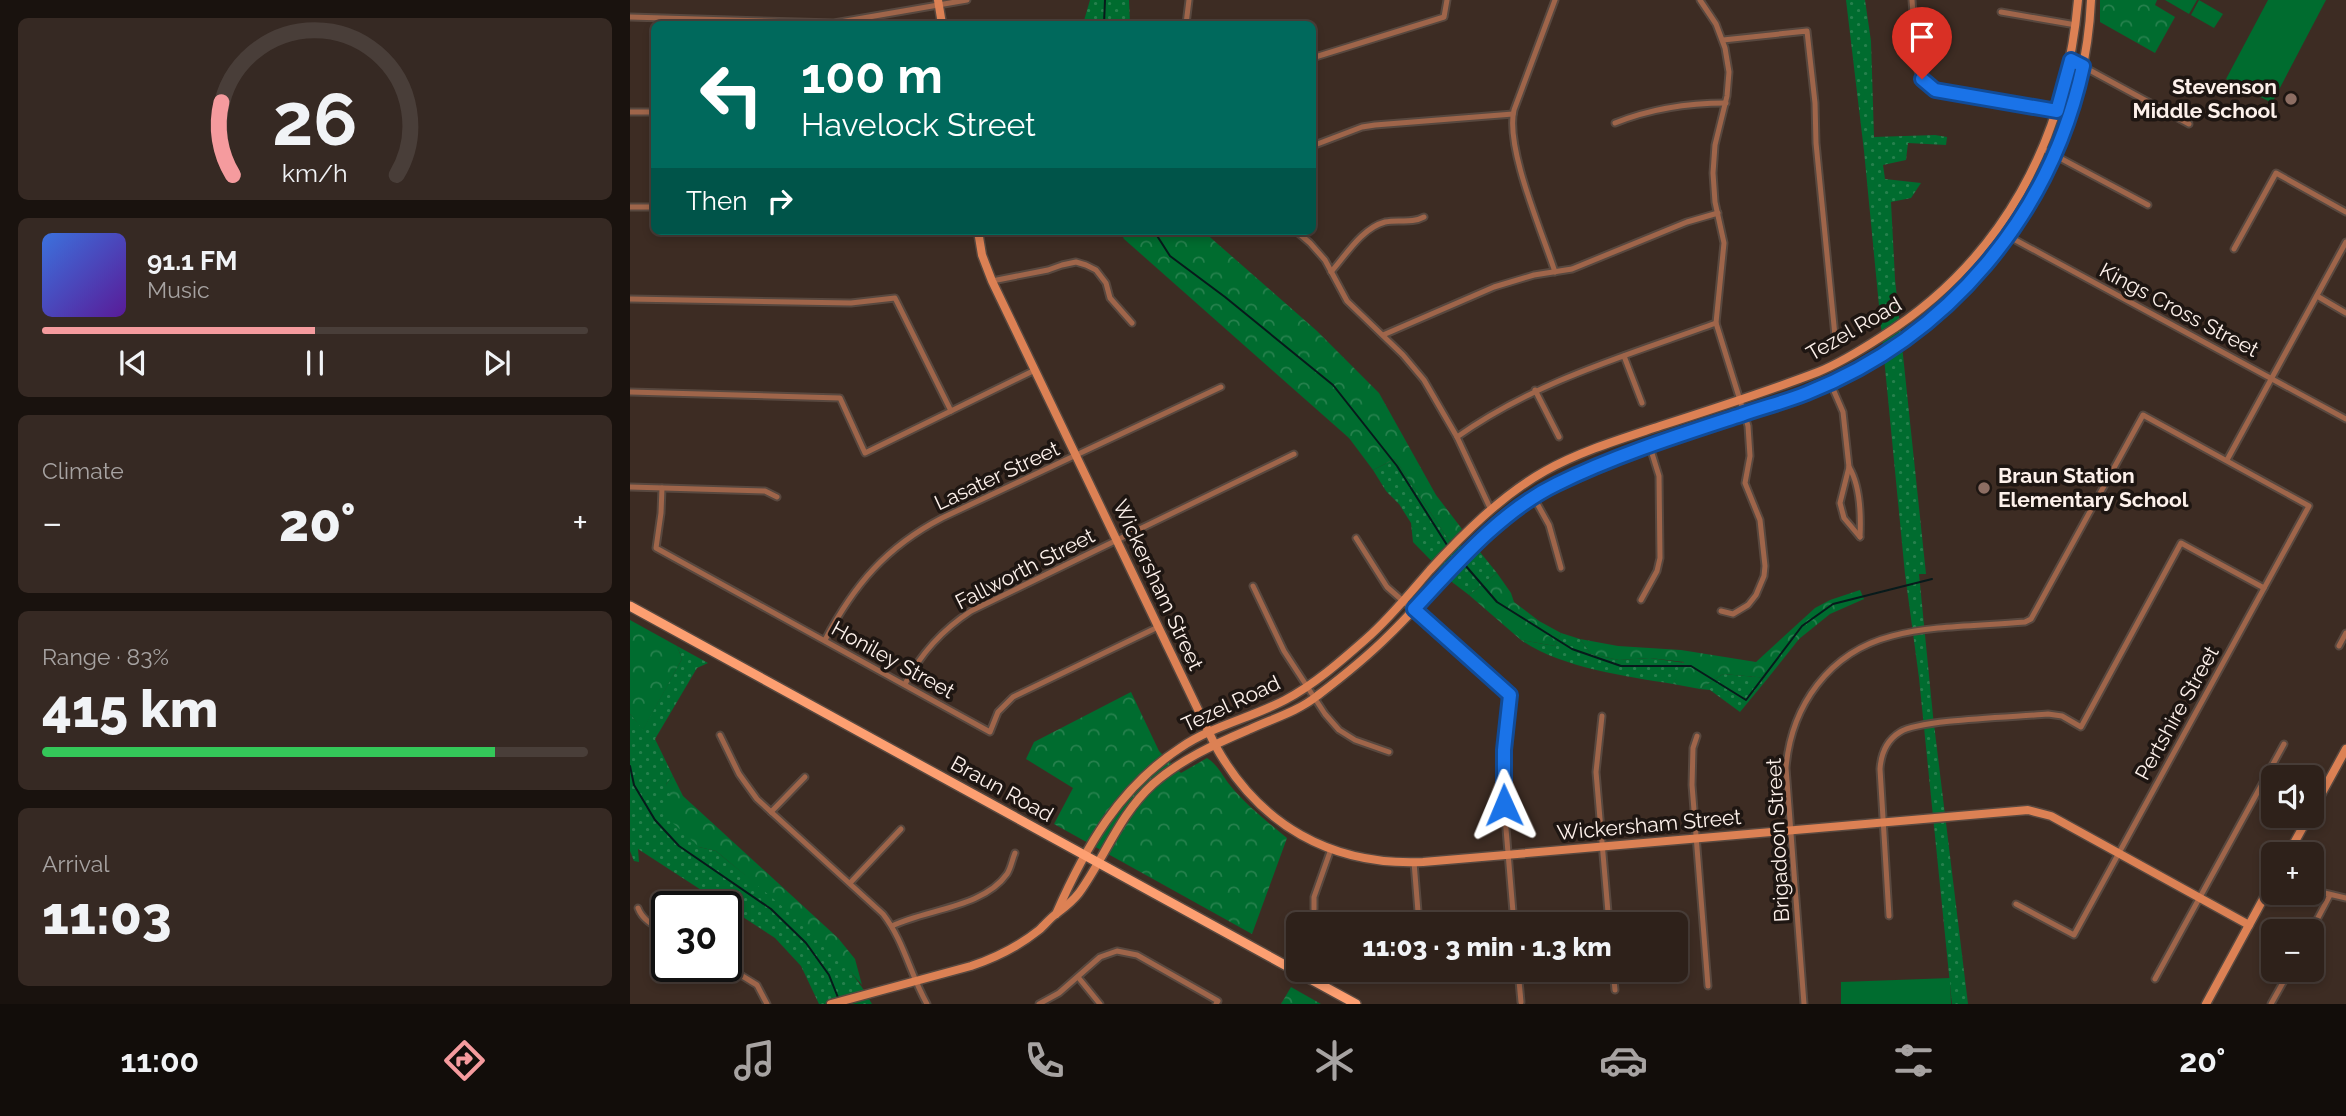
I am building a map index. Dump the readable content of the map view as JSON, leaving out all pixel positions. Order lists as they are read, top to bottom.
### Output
{
  "streets": {
    "main road": ["Tezel Road", "Wickersham Street", "Braun Road"],
    "street": [
      "Kings Cross Street",
      "Lasater Street",
      "Fallworth Street",
      "Honiley Street",
      "Pertshire Street",
      "Brigadoon Street"
    ]
  },
  "crossings": [
    ["Kings Cross Street", "Tezel Road"],
    ["Tezel Road", "Wickersham Street"],
    ["Tezel Road", "Braun Road"],
    ["Lasater Street", "Wickersham Street"],
    ["Lasater Street", "Honiley Street"],
    ["Fallworth Street", "Wickersham Street"],
    ["Fallworth Street", "Honiley Street"],
    ["Wickersham Street", "Honiley Street"],
    ["Wickersham Street", "Pertshire Street"],
    ["Wickersham Street", "Brigadoon Street"],
    ["Pertshire Street", "Brigadoon Street"]
  ],
  "places": ["Stevenson Middle School", "Braun Station Elementary School"],
  "page": {
    "turn": ["100 m", "Havelock Street"],
    "then": "Then",
    "song": ["91.1 FM", "Music"],
    "tile": [
      "Climate",
      ["Range · 83%", "415 km"],
      ["Arrival", "11:03"]
    ],
    "heat": ["−", "20°", "+"],
    "map_buttons": ["+", "−"],
    "limit": "30",
    "trip": "11:03 · 3 min · 1.3 km",
    "tabs": ["11:00", "20°"],
    "gauge": ["26", "km/h"]
  }
}
